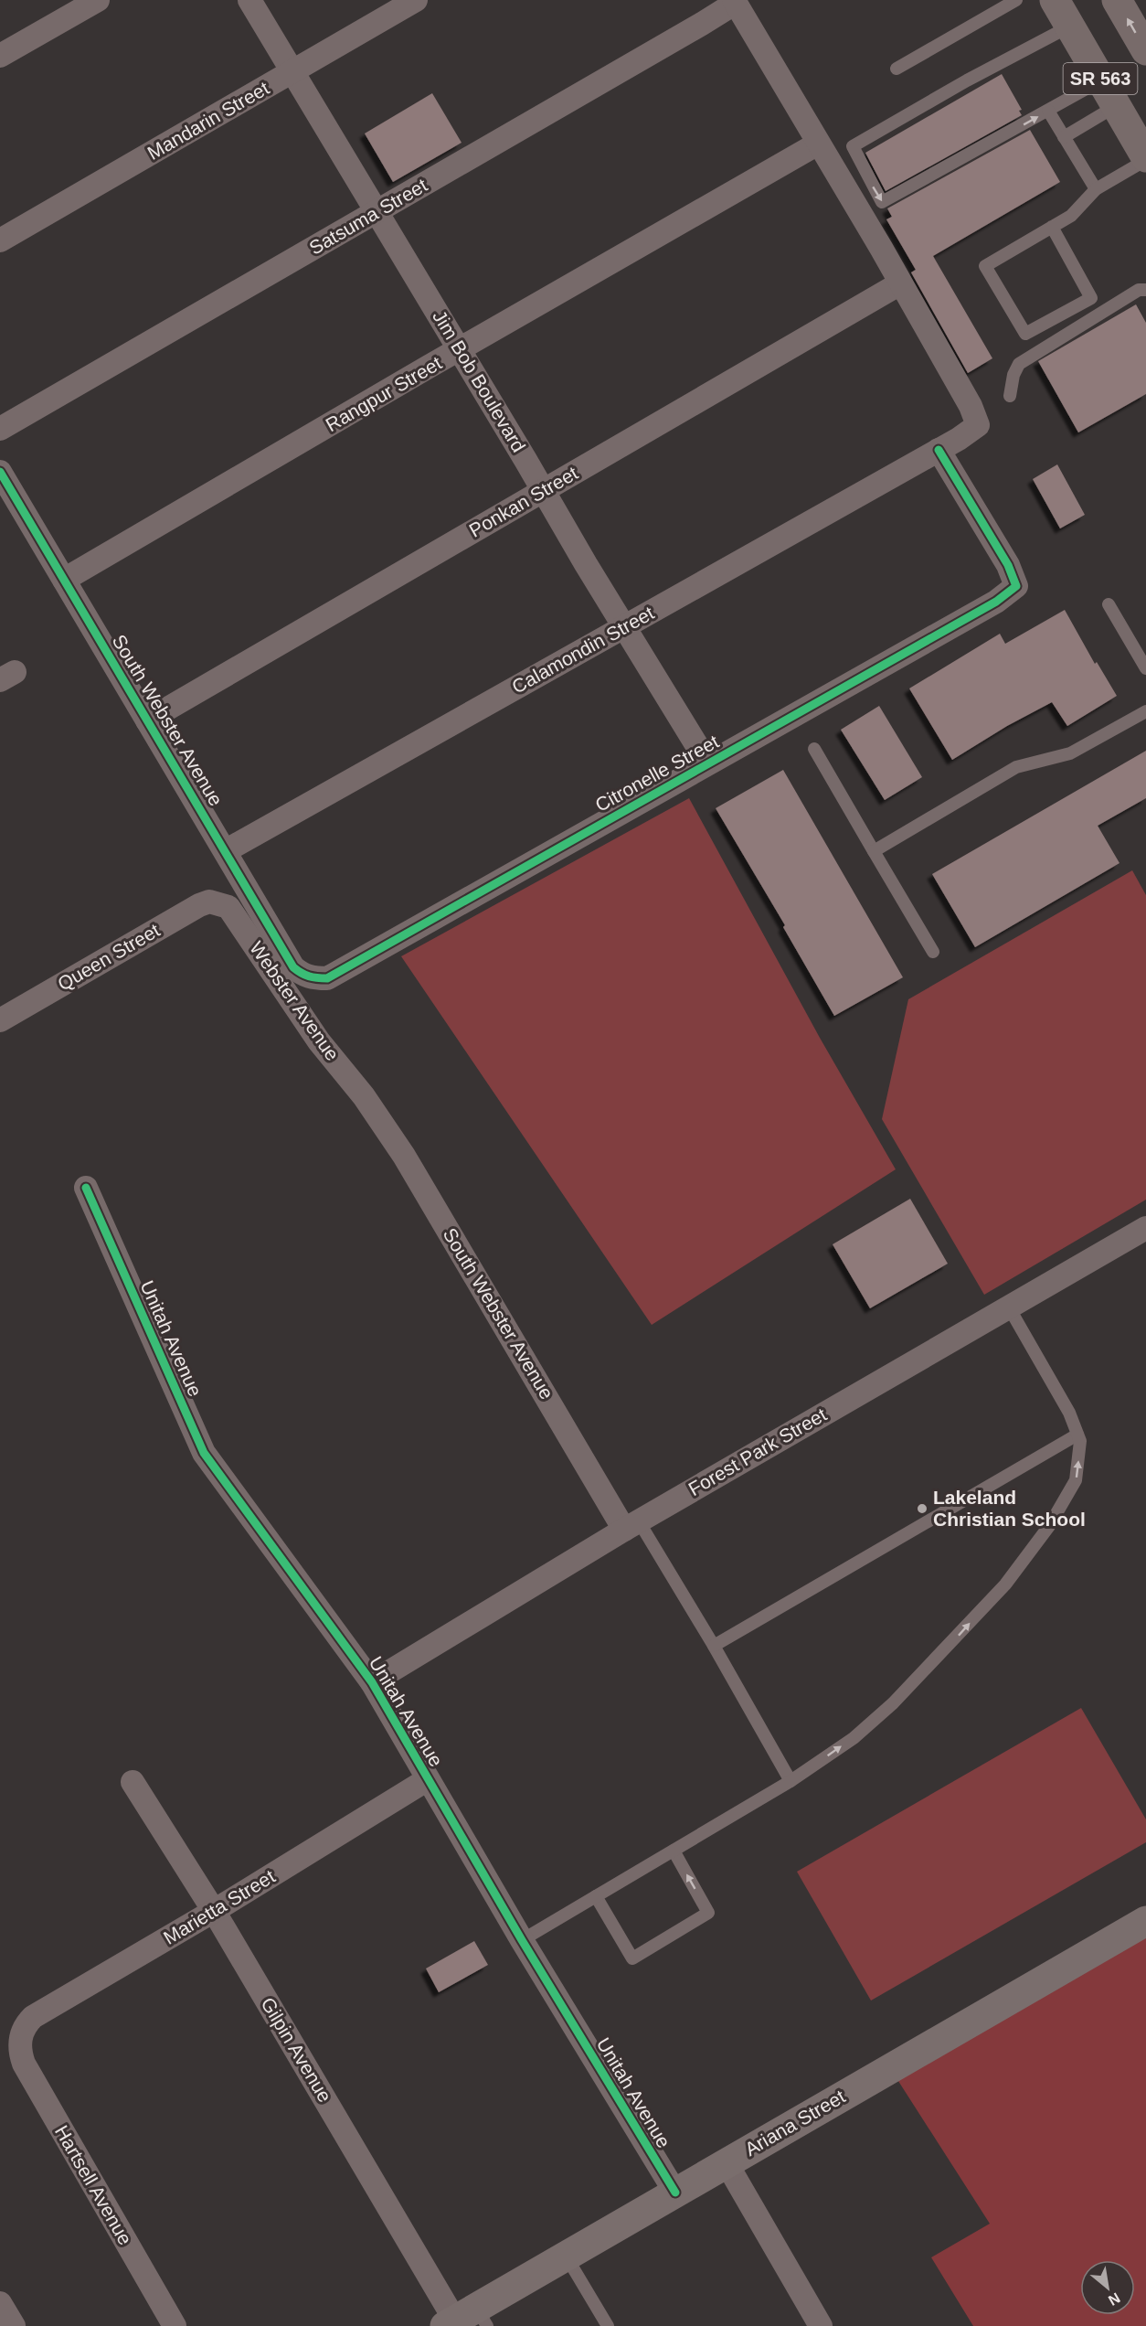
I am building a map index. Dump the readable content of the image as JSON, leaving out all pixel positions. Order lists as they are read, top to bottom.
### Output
{
  "streets": {
    "main road": ["SR 563"],
    "street": [
      "Mandarin Street",
      "Satsuma Street",
      "Jim Bob Boulevard",
      "Rangpur Street",
      "Ponkan Street",
      "Calamondin Street",
      "South Webster Avenue",
      "Citronelle Street",
      "Queen Street",
      "Webster Avenue",
      "Unitah Avenue",
      "Forest Park Street",
      "Marietta Street",
      "Gilpin Avenue",
      "Ariana Street",
      "Hartsell Avenue"
    ]
  },
  "crossings": [
    ["Mandarin Street", "Jim Bob Boulevard"],
    ["Satsuma Street", "Jim Bob Boulevard"],
    ["Jim Bob Boulevard", "Rangpur Street"],
    ["Jim Bob Boulevard", "Ponkan Street"],
    ["Jim Bob Boulevard", "Calamondin Street"],
    ["Jim Bob Boulevard", "Citronelle Street"],
    ["Rangpur Street", "South Webster Avenue"],
    ["Ponkan Street", "Calamondin Street"],
    ["Ponkan Street", "South Webster Avenue"],
    ["Calamondin Street", "South Webster Avenue"],
    ["Calamondin Street", "Citronelle Street"],
    ["South Webster Avenue", "Citronelle Street"],
    ["South Webster Avenue", "Webster Avenue"],
    ["South Webster Avenue", "Forest Park Street"],
    ["Queen Street", "Webster Avenue"],
    ["Unitah Avenue", "Forest Park Street"],
    ["Unitah Avenue", "Marietta Street"],
    ["Unitah Avenue", "Ariana Street"],
    ["Marietta Street", "Gilpin Avenue"],
    ["Marietta Street", "Hartsell Avenue"],
    ["Gilpin Avenue", "Ariana Street"]
  ],
  "places": ["Lakeland Christian School"],
  "north": "bottom right"
}
